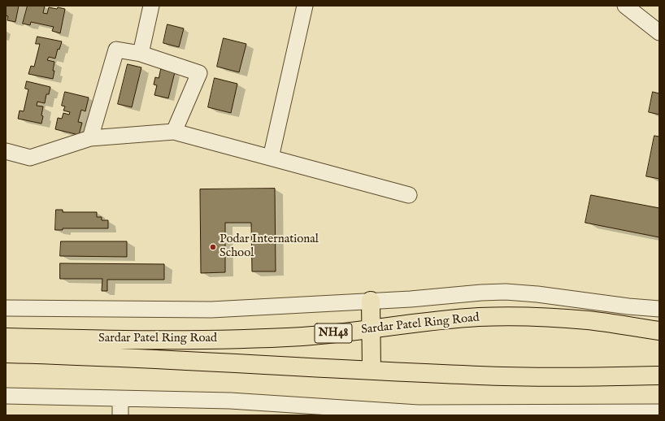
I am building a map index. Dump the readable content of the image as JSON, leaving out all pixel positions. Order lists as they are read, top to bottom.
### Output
{
  "streets": {
    "highway": ["Sardar Patel Ring Road", "NH48"]
  },
  "places": ["Podar International School"]
}
